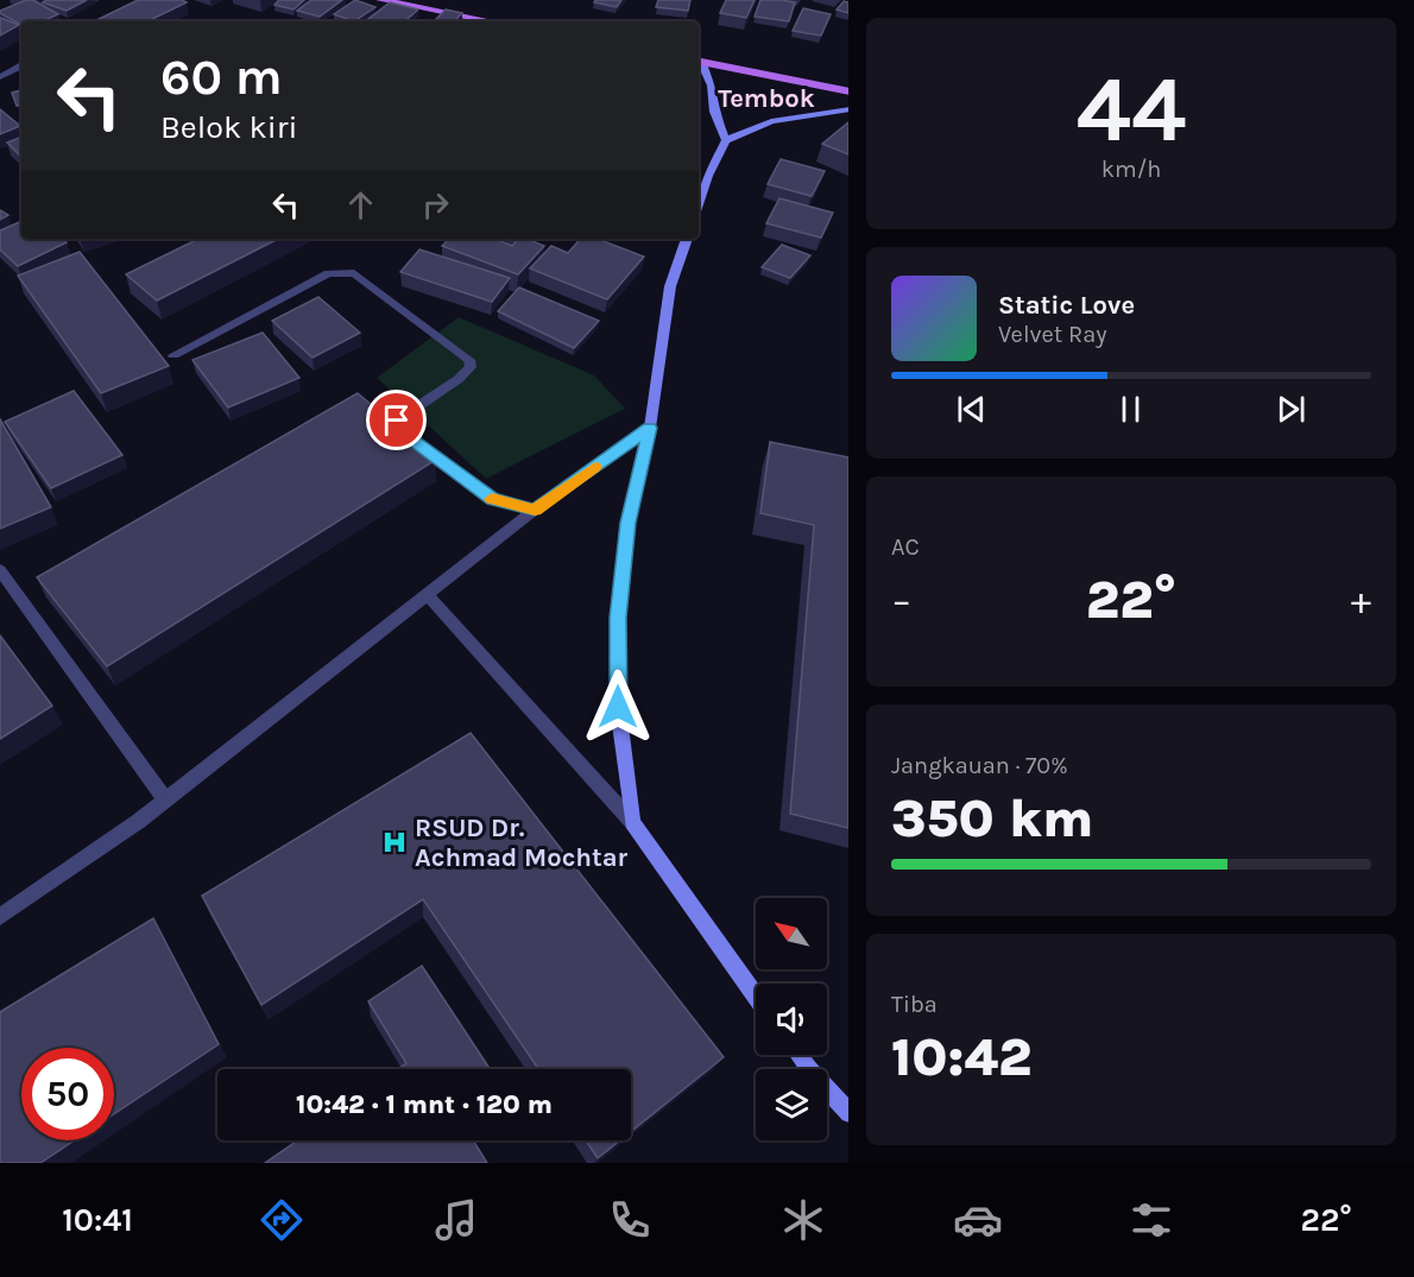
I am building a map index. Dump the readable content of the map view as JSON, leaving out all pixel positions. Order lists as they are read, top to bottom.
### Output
{
  "districts": ["Tembok"],
  "places": {
    "hospital": ["RSUD Dr. Achmad Mochtar"]
  },
  "north": "top left",
  "page": {
    "tile": [
      ["44", "km/h"],
      "AC",
      ["Jangkauan · 70%", "350 km"],
      ["Tiba", "10:42"]
    ],
    "turn": ["60 m", "Belok kiri"],
    "song": ["Static Love", "Velvet Ray"],
    "heat": ["−", "22°", "+"],
    "limit": "50",
    "trip": "10:42 · 1 mnt · 120 m",
    "tabs": ["10:41", "22°"]
  }
}
